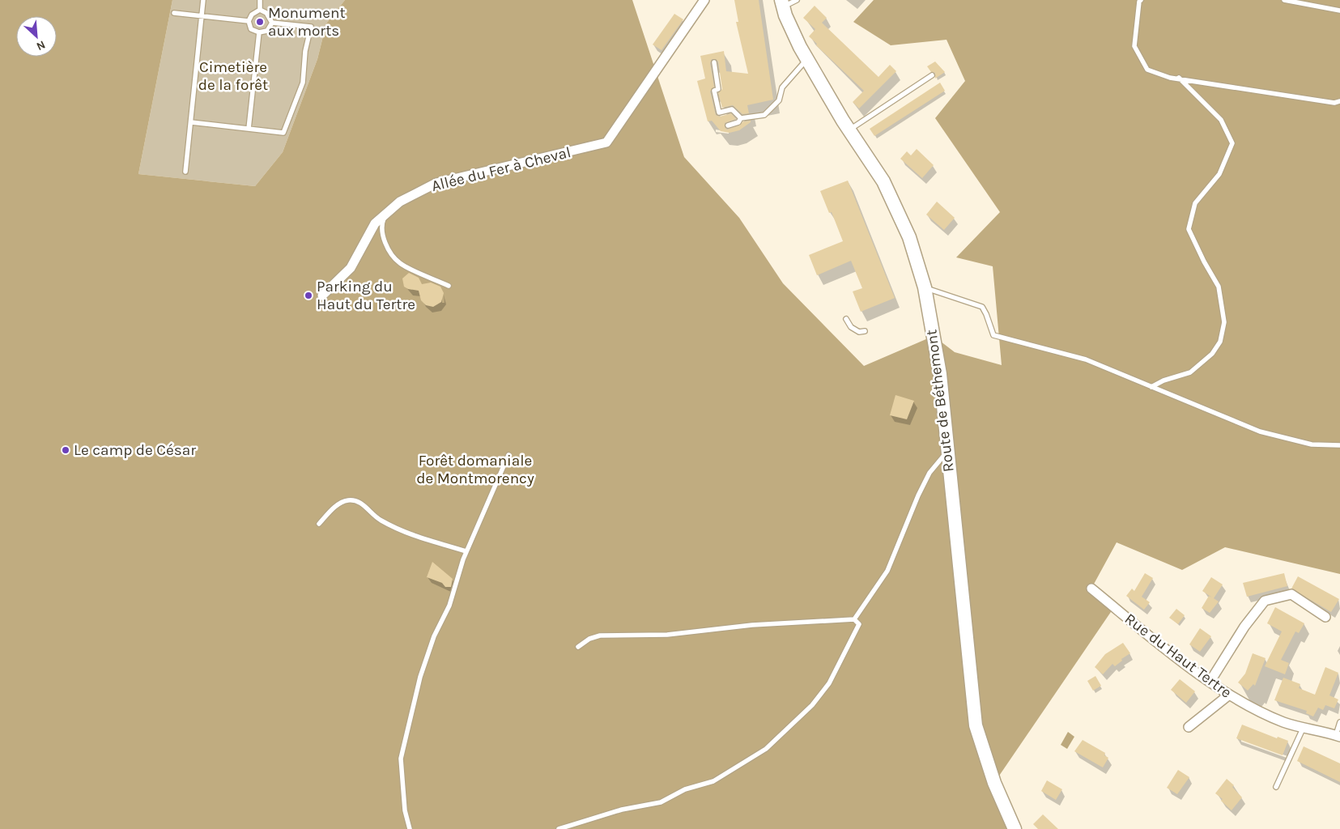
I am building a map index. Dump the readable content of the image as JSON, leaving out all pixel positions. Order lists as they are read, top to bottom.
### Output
{
  "streets": {
    "street": ["Allée du Fer à Cheval", "Route de Béthemont", "Rue du Haut Tertre"]
  },
  "parks": ["Cimetière de la forêt", "Forêt domaniale de Montmorency"],
  "places": ["Monument aux morts", "Parking du Haut du Tertre", "Le camp de César"],
  "north": "bottom right"
}
